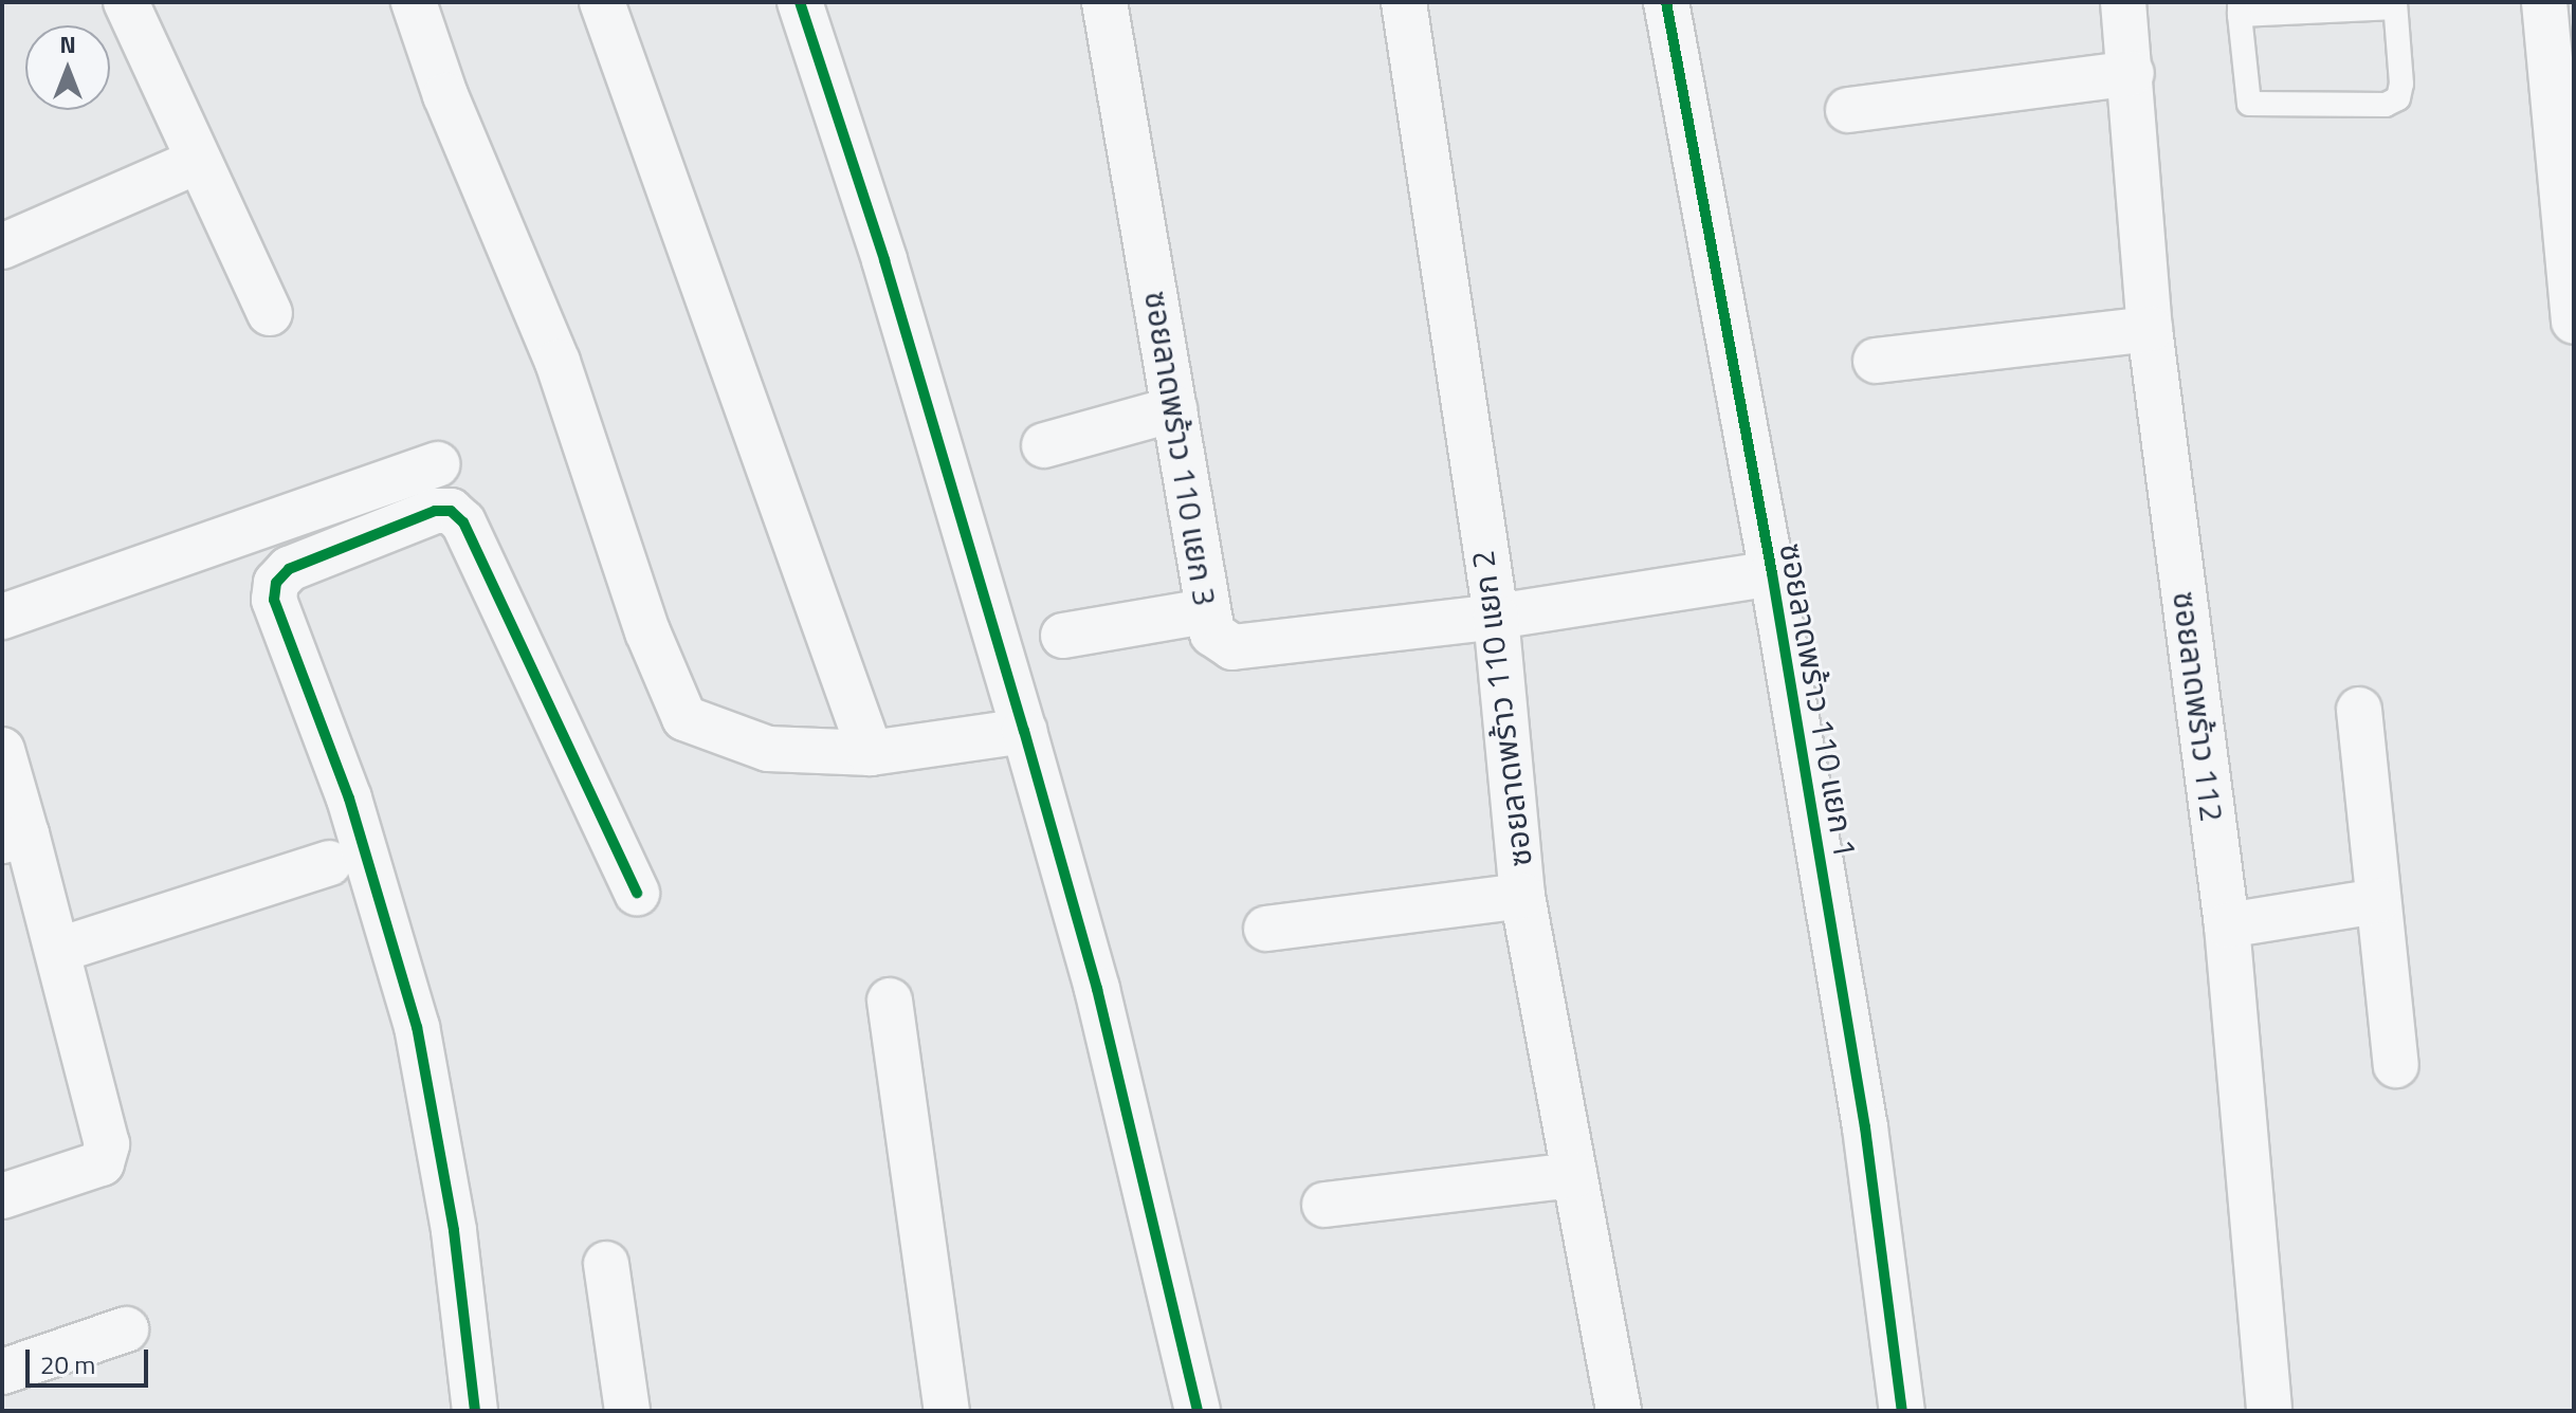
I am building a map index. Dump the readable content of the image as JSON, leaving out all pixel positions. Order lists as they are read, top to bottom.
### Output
{
  "streets": {
    "street": [
      "ซอยลาดพร้าว 110 แยก 3",
      "ซอยลาดพร้าว 110 แยก 1",
      "ซอยลาดพร้าว 112",
      "ซอยลาดพร้าว 110 แยก 2"
    ]
  },
  "crossings": [
    ["ซอยลาดพร้าว 110 แยก 3", "ซอยลาดพร้าว 110 แยก 1"],
    ["ซอยลาดพร้าว 110 แยก 3", "ซอยลาดพร้าว 110 แยก 2"]
  ],
  "scale_bar": "20 m",
  "north": "top"
}
